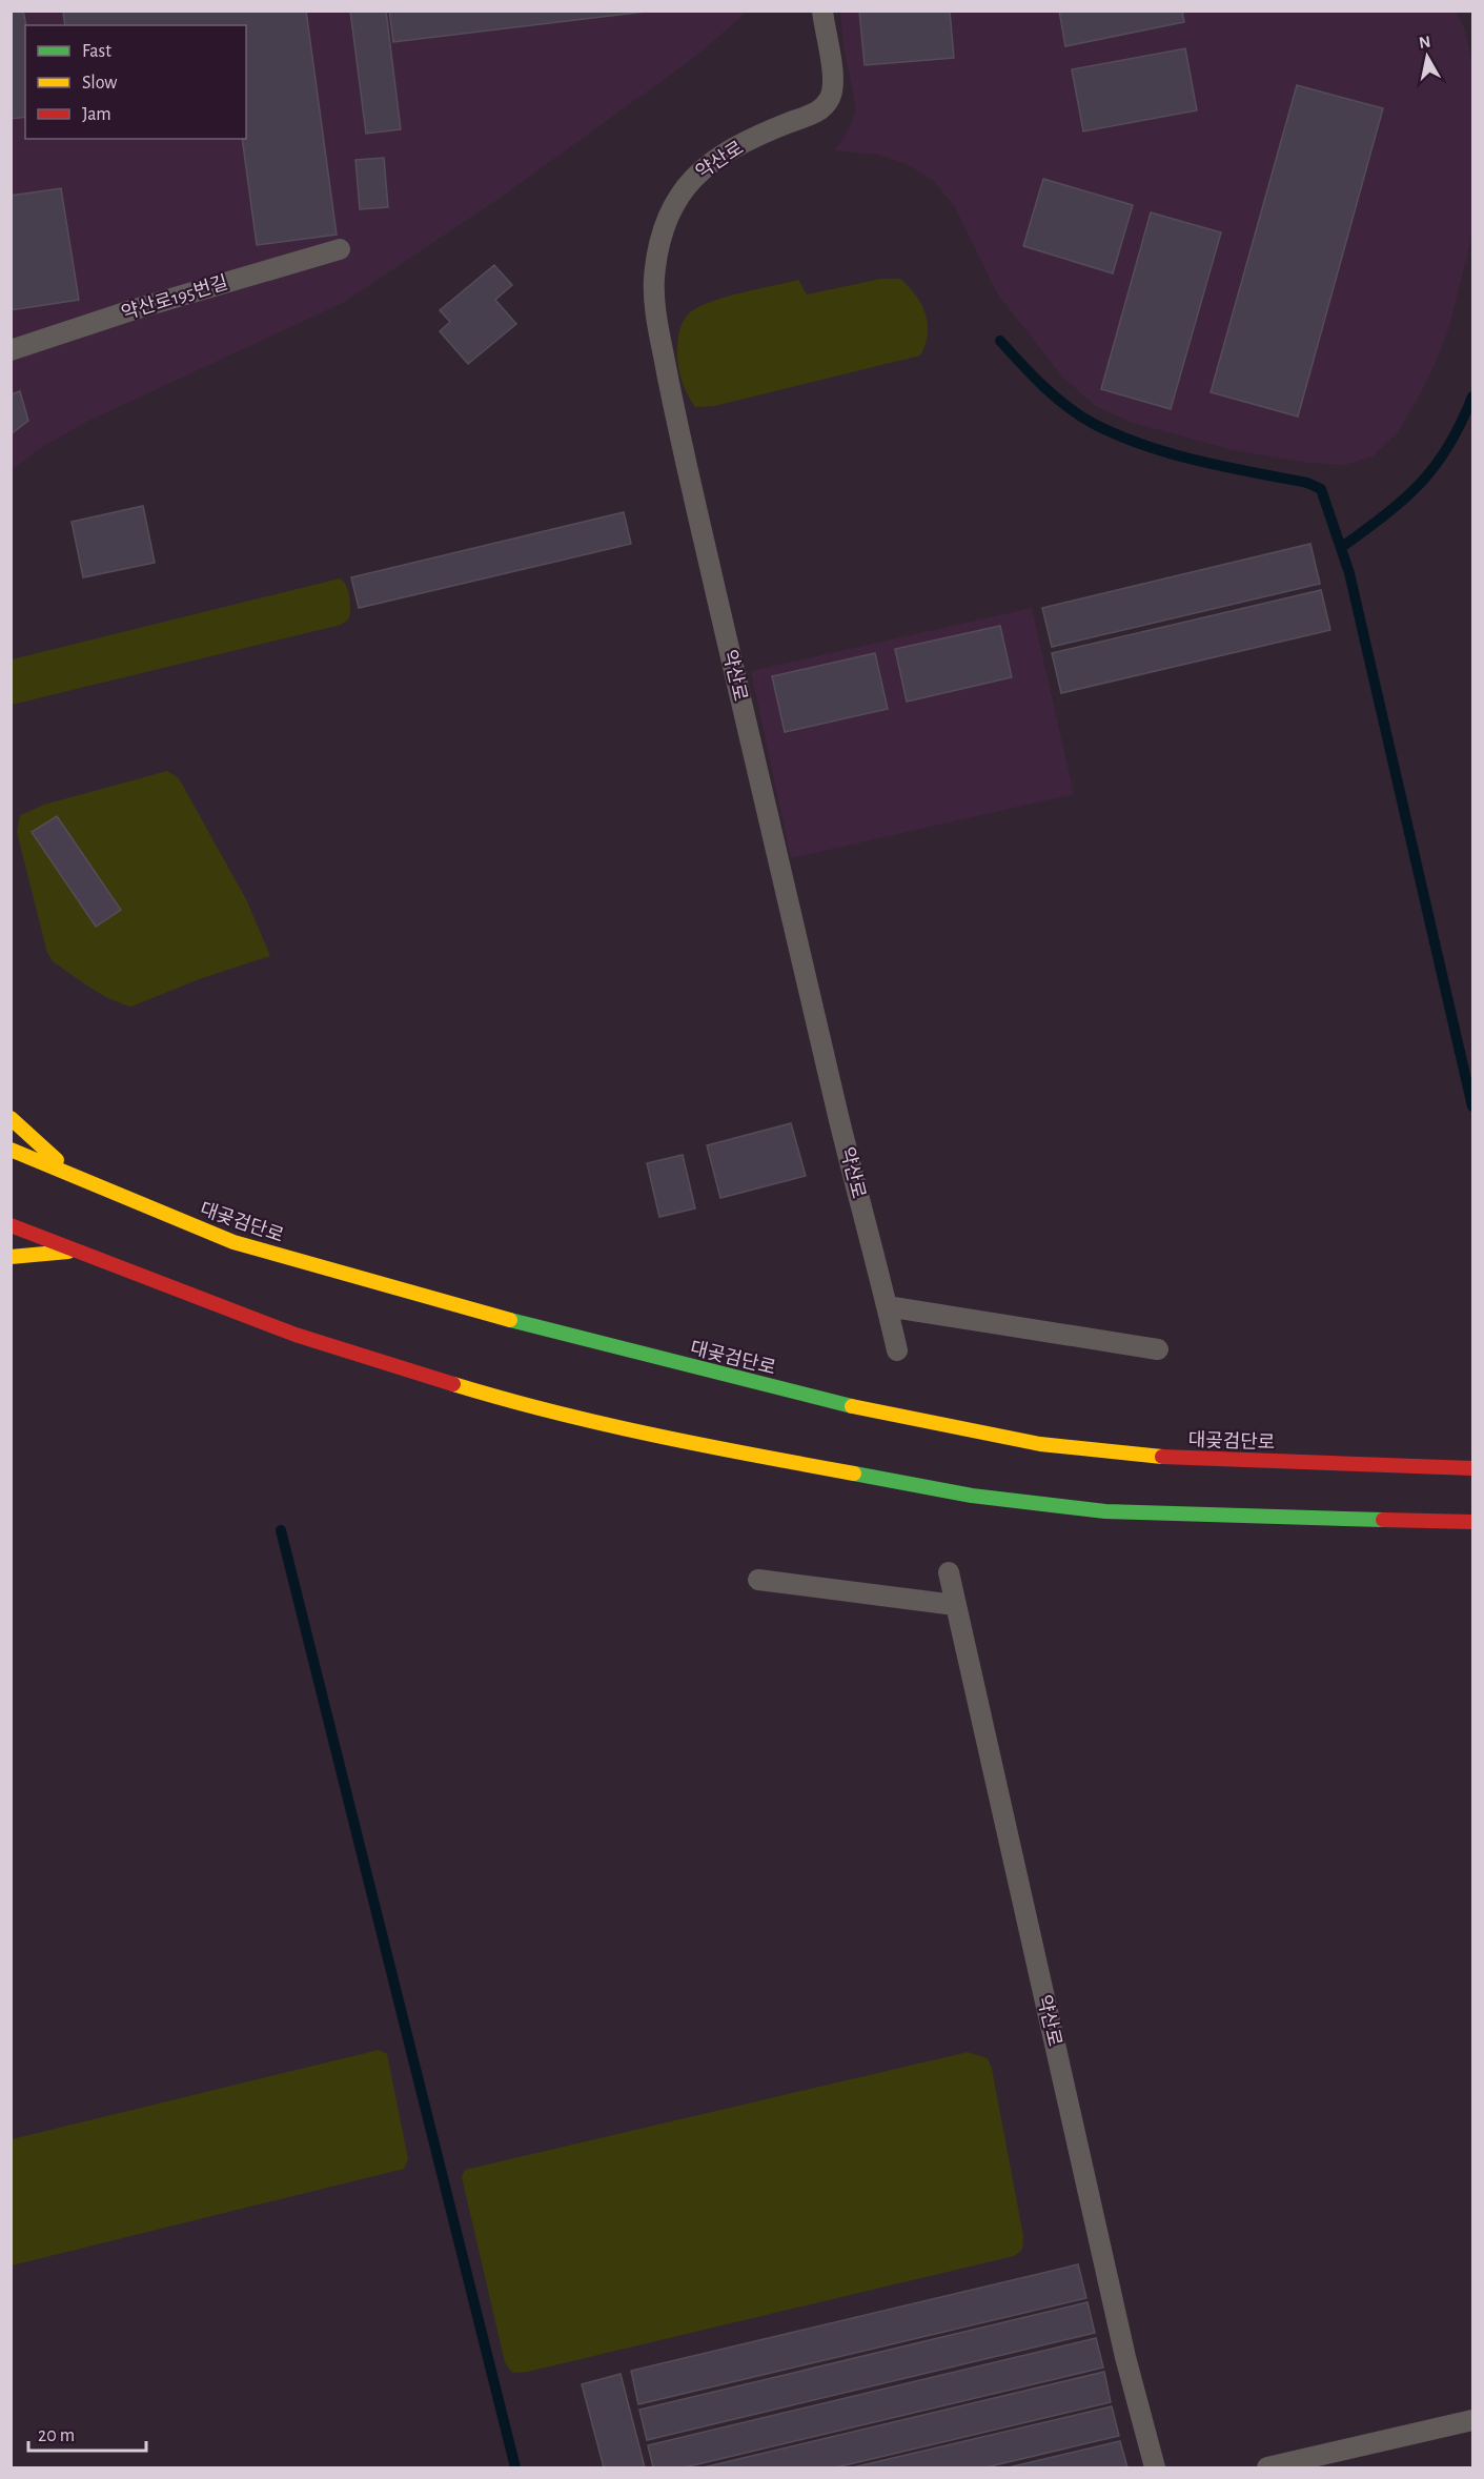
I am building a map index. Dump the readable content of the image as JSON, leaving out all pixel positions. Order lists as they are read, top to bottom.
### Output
{
  "streets": {
    "main road": ["대곶검단로"],
    "lane": ["약산로", "약산로195번길"]
  },
  "legend": ["Fast", "Slow", "Jam"],
  "scale_bar": "20 m",
  "north": "top"
}
